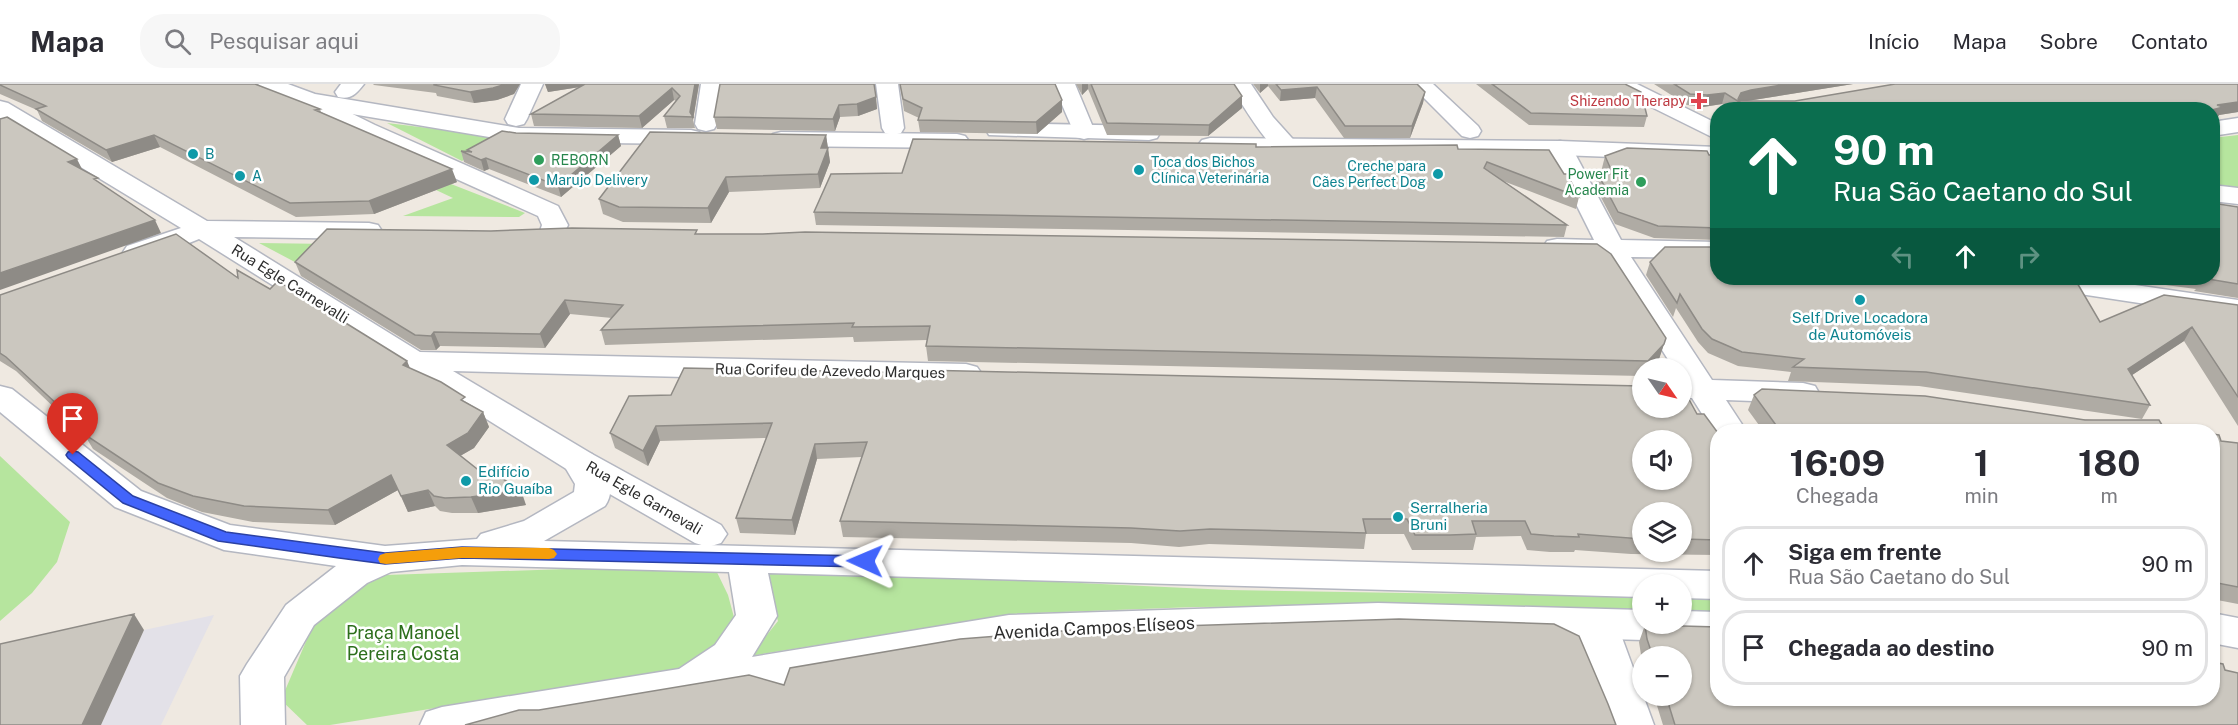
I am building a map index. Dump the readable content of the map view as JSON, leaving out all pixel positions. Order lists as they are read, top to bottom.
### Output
{
  "streets": {
    "street": [
      "Rua Egle Carnevalli",
      "Rua Corifeu de Azevedo Marques",
      "Rua Egle Garnevali",
      "Avenida Campos Elíseos"
    ]
  },
  "crossings": [
    ["Rua Egle Carnevalli", "Rua Corifeu de Azevedo Marques"],
    ["Rua Egle Carnevalli", "Rua Egle Garnevali"]
  ],
  "parks": ["Praça Manoel Pereira Costa"],
  "places": {
    "health": ["Shizendo Therapy"],
    "other": [
      "B",
      "REBORN",
      "Toca dos Bichos Clínica Veterinária",
      "Creche para Cães Perfect Dog",
      "A",
      "Marujo Delivery",
      "Power Fit Academia",
      "Self Drive Locadora de Automóveis",
      "Edifício Rio Guaíba",
      "Serralheria Bruni"
    ]
  },
  "north": "bottom right",
  "page": {
    "header": "Mapa",
    "search": "Pesquisar aqui",
    "nav": [
      "Início",
      "Mapa",
      "Sobre",
      "Contato"
    ],
    "turn": ["90 m", "Rua São Caetano do Sul"],
    "map_buttons": ["+", "−"],
    "eta": [
      "16:09",
      "Chegada",
      "1",
      "min",
      "180",
      "m"
    ],
    "list": [
      {
        "name": "Siga em frente",
        "note": "Rua São Caetano do Sul",
        "value": "90 m"
      },
      {
        "name": "Chegada ao destino",
        "value": "90 m"
      }
    ]
  }
}
